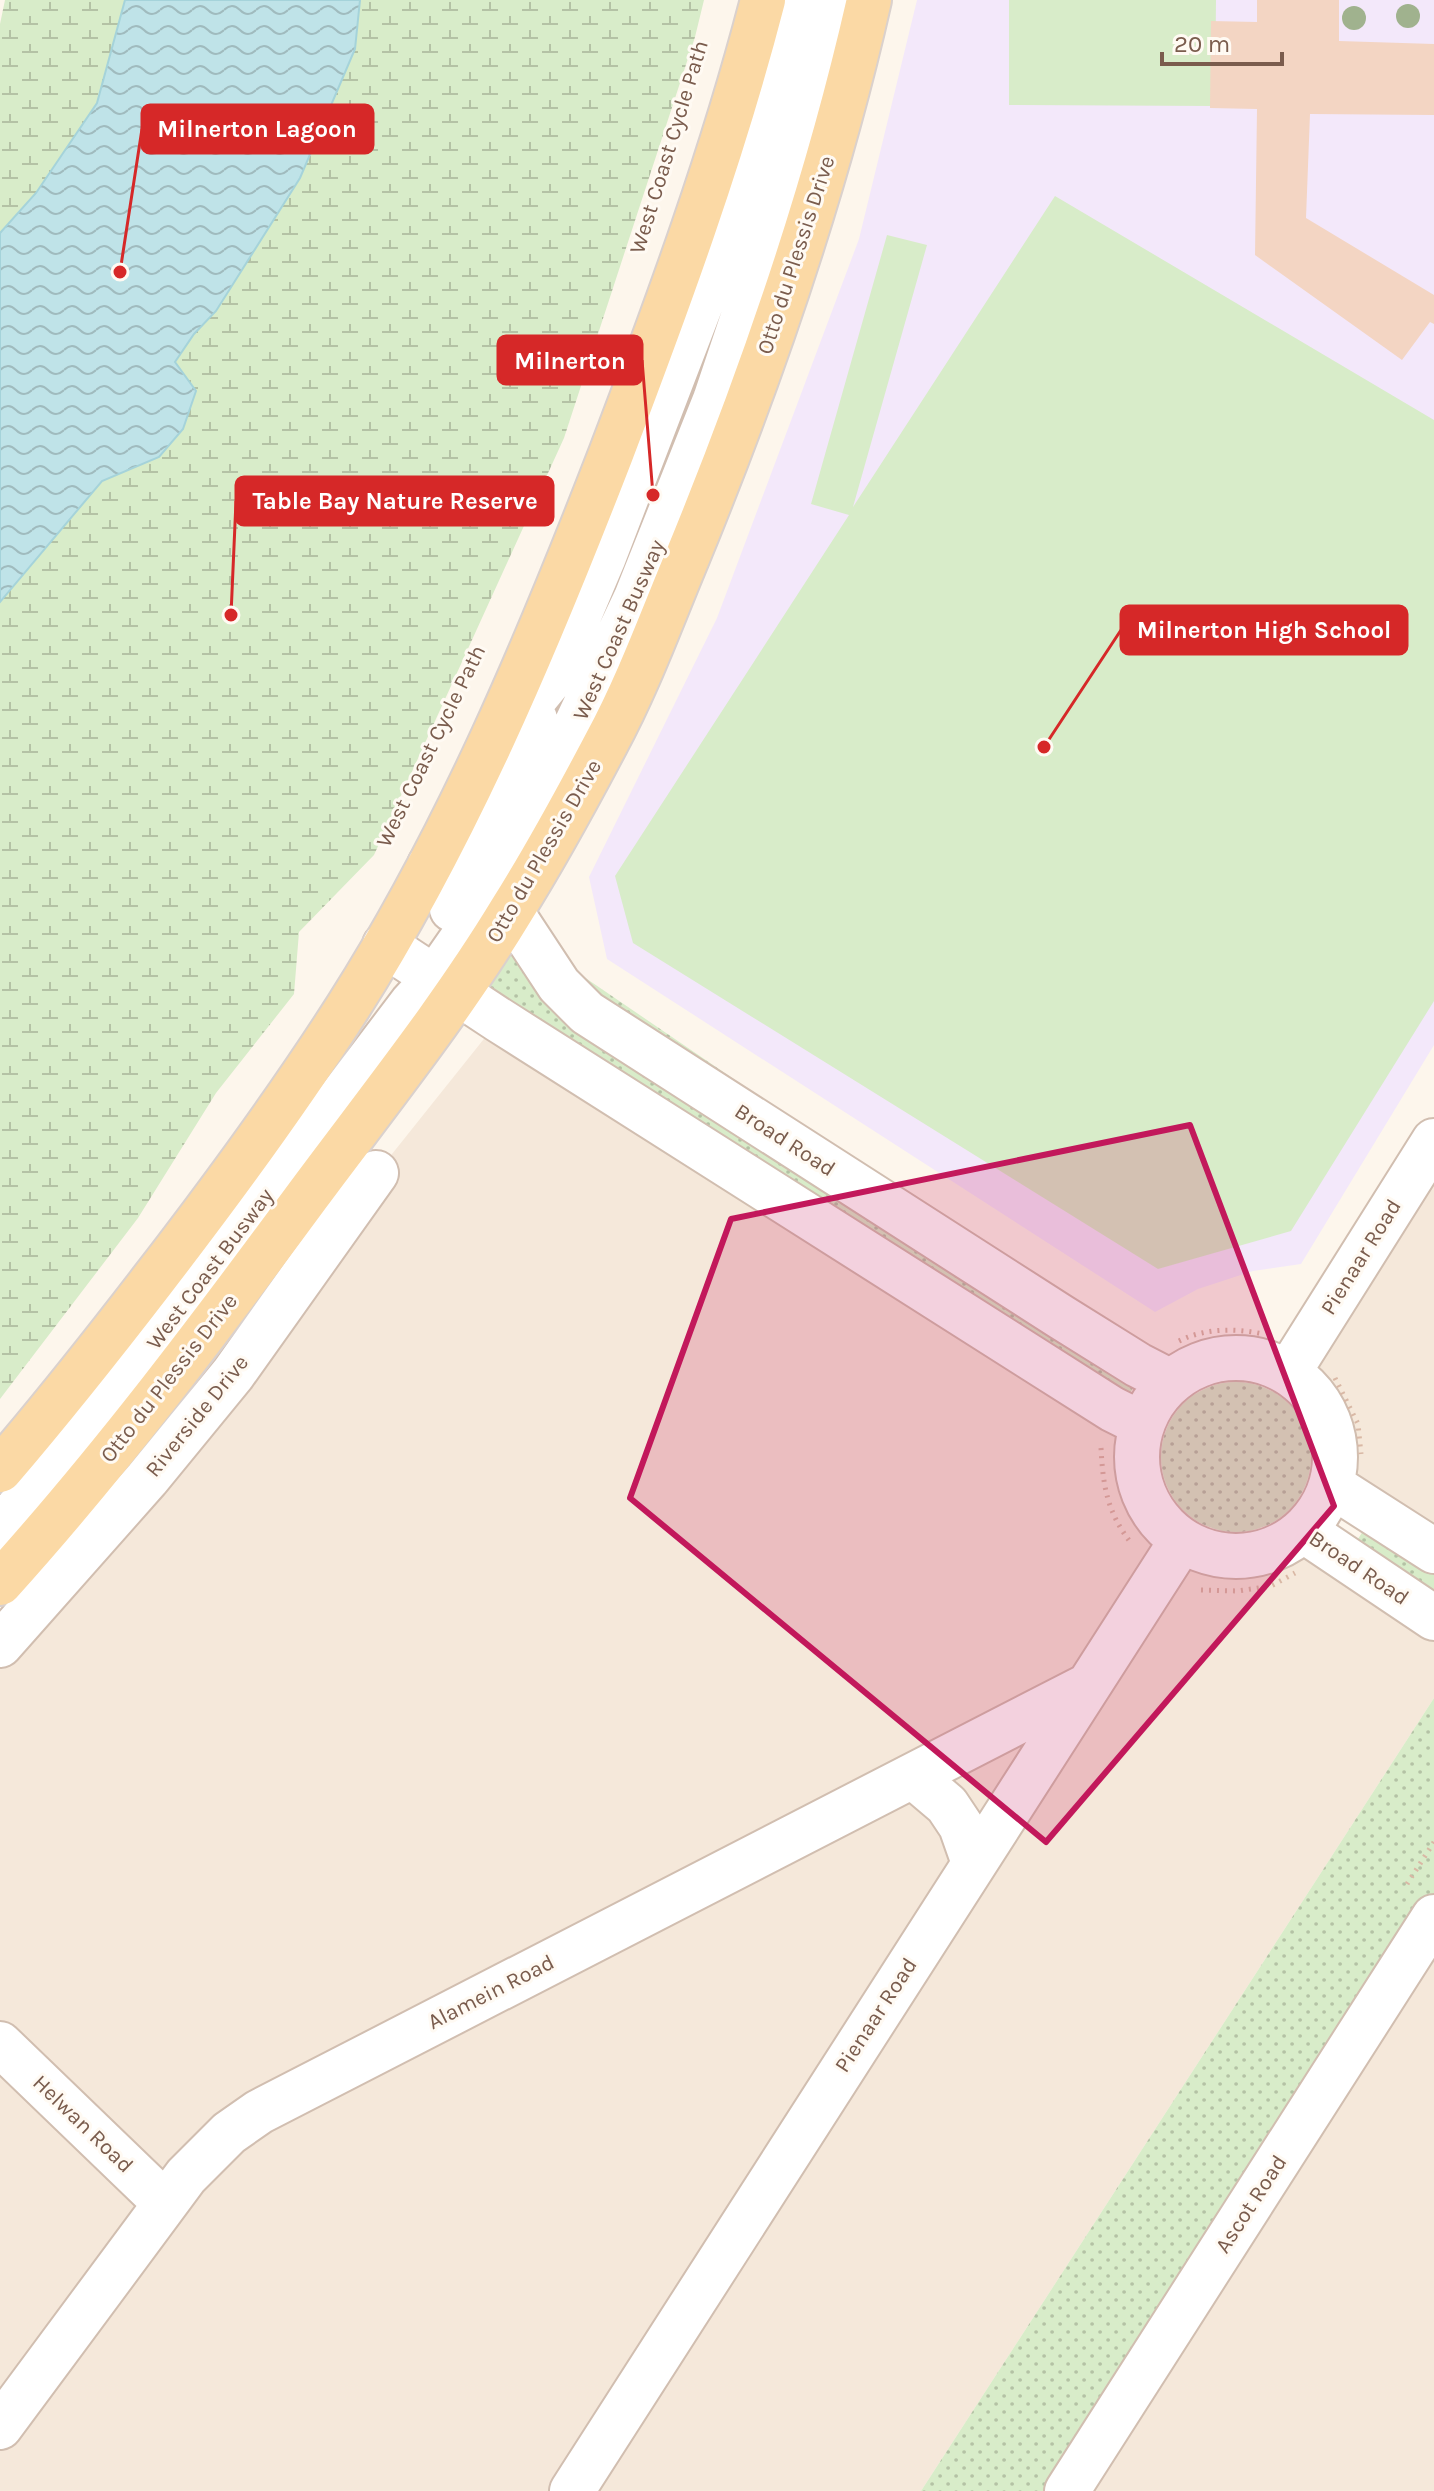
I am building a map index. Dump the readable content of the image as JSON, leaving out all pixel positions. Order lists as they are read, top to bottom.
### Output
{
  "streets": {
    "main road": ["Otto du Plessis Drive"],
    "street": [
      "West Coast Busway",
      "Broad Road",
      "Pienaar Road",
      "Riverside Drive",
      "Alamein Road",
      "Helwan Road",
      "Ascot Road"
    ]
  },
  "crossings": [
    ["Otto du Plessis Drive", "West Coast Busway"],
    ["Otto du Plessis Drive", "Broad Road"],
    ["West Coast Busway", "Broad Road"],
    ["Broad Road", "Pienaar Road"],
    ["Pienaar Road", "Alamein Road"],
    ["Alamein Road", "Helwan Road"]
  ],
  "places": [
    "Milnerton Lagoon",
    "Milnerton",
    "Table Bay Nature Reserve",
    "Milnerton High School"
  ],
  "scale_bar": "20 m"
}
